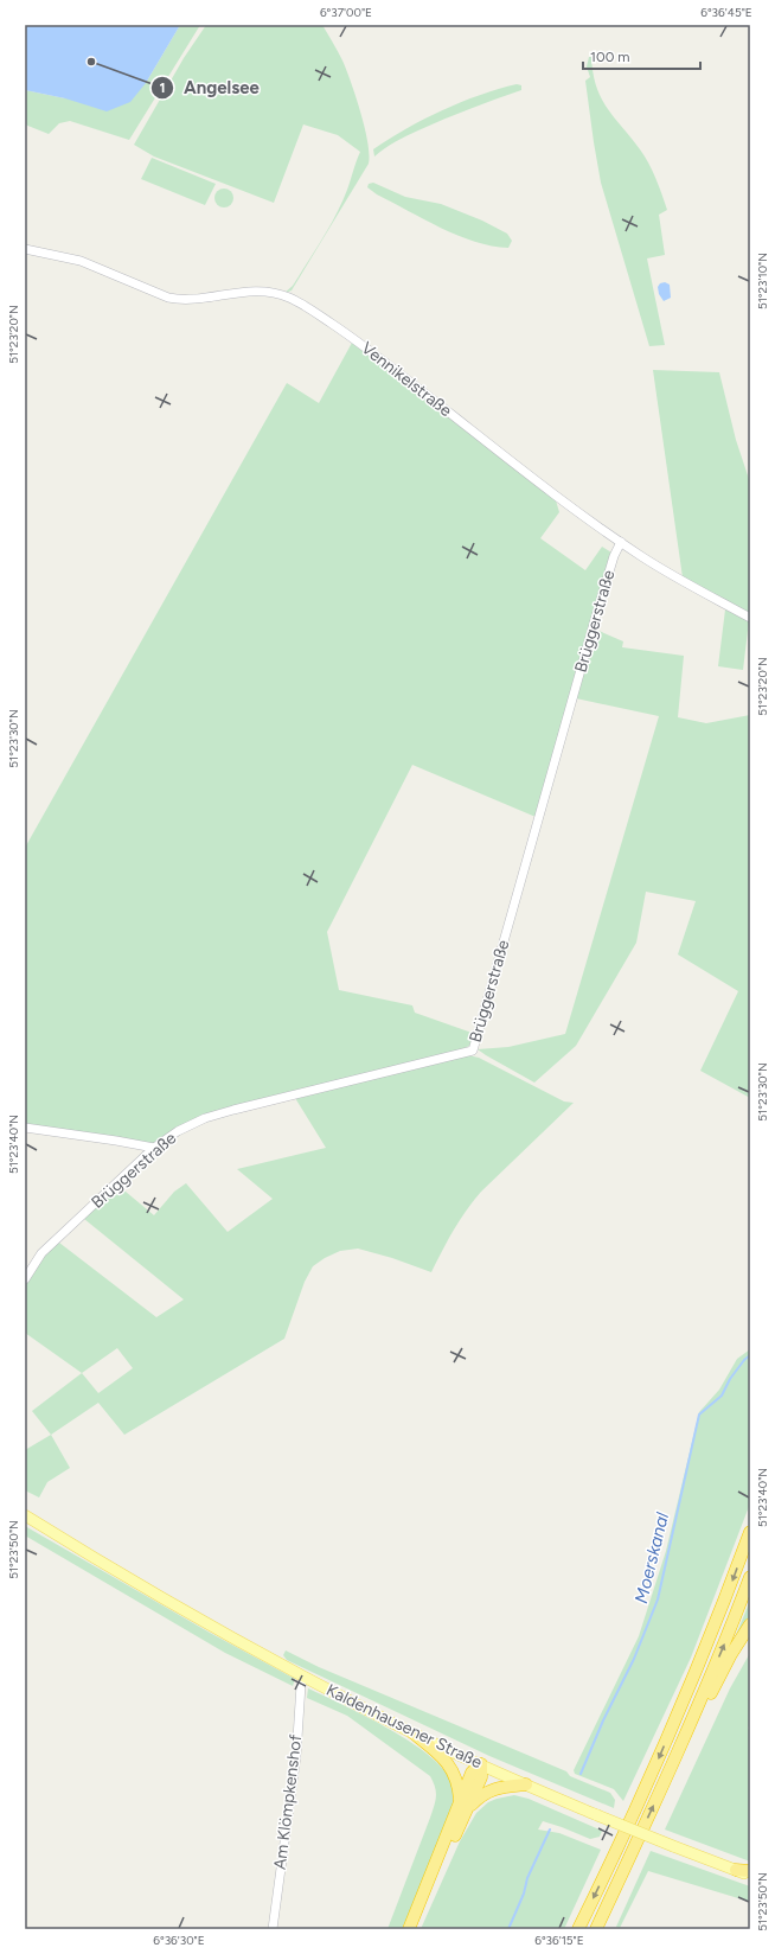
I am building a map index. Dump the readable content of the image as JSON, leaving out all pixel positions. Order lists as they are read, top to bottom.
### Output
{
  "streets": {
    "main road": ["Kaldenhausener Straße"],
    "street": ["Vennikelstraße", "Brüggerstraße", "Am Klömpkenshof"]
  },
  "crossings": [
    ["Vennikelstraße", "Brüggerstraße"],
    ["Kaldenhausener Straße", "Am Klömpkenshof"]
  ],
  "water": ["Moerskanal"],
  "places": ["Angelsee"],
  "scale_bar": "100 m",
  "coordinates": [
    "6°37'00\"E",
    "6°36'45\"E",
    "51°23'10\"N",
    "51°23'20\"N",
    "51°23'30\"N",
    "51°23'40\"N",
    "51°23'50\"N",
    "6°36'30\"E",
    "6°36'15\"E"
  ]
}
